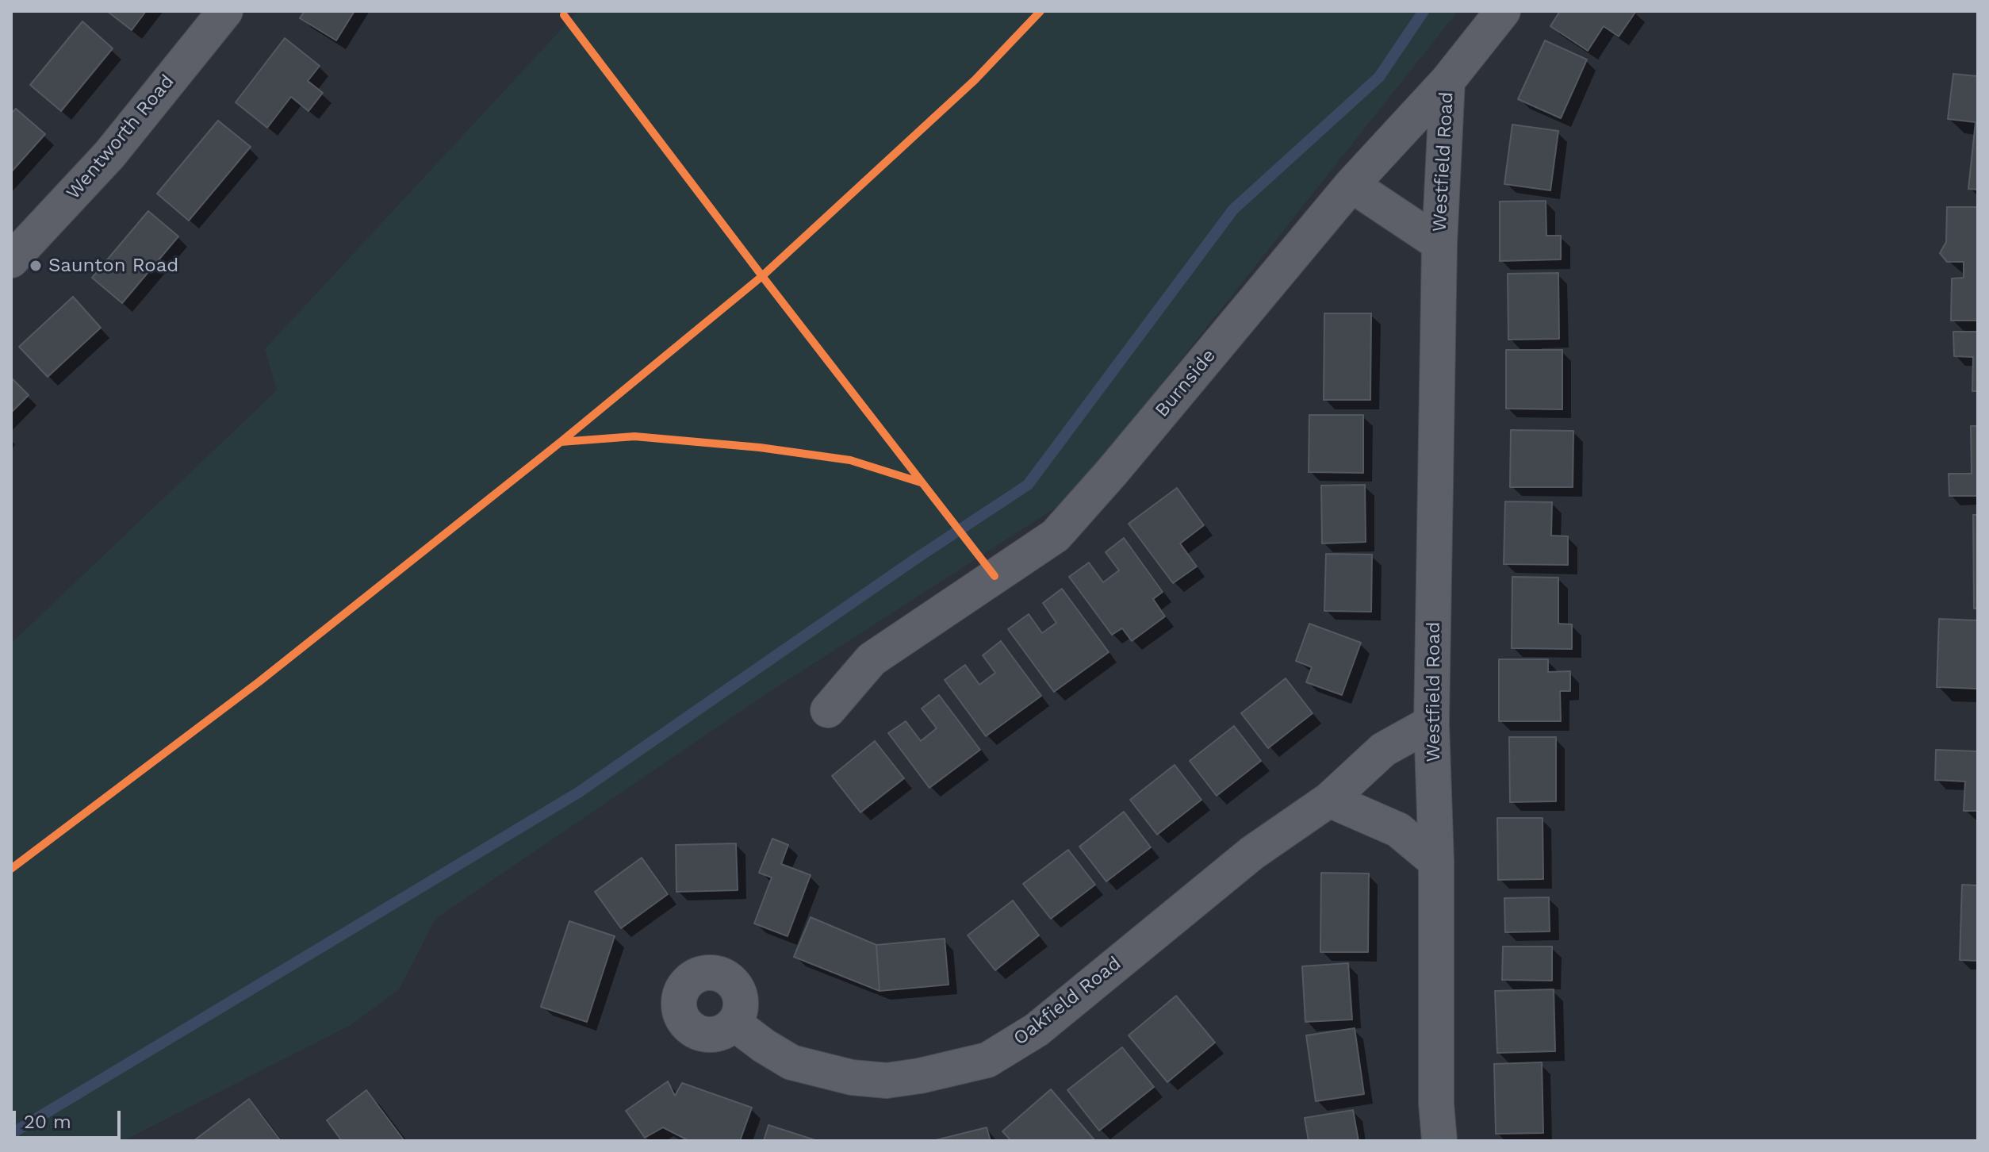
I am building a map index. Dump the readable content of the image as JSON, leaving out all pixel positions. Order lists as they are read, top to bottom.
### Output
{
  "streets": {
    "street": [
      "Wentworth Road",
      "Westfield Road",
      "Burnside",
      "Oakfield Road"
    ]
  },
  "crossings": [
    ["Westfield Road", "Burnside"],
    ["Westfield Road", "Oakfield Road"]
  ],
  "places": ["Saunton Road"],
  "scale_bar": "20 m"
}
